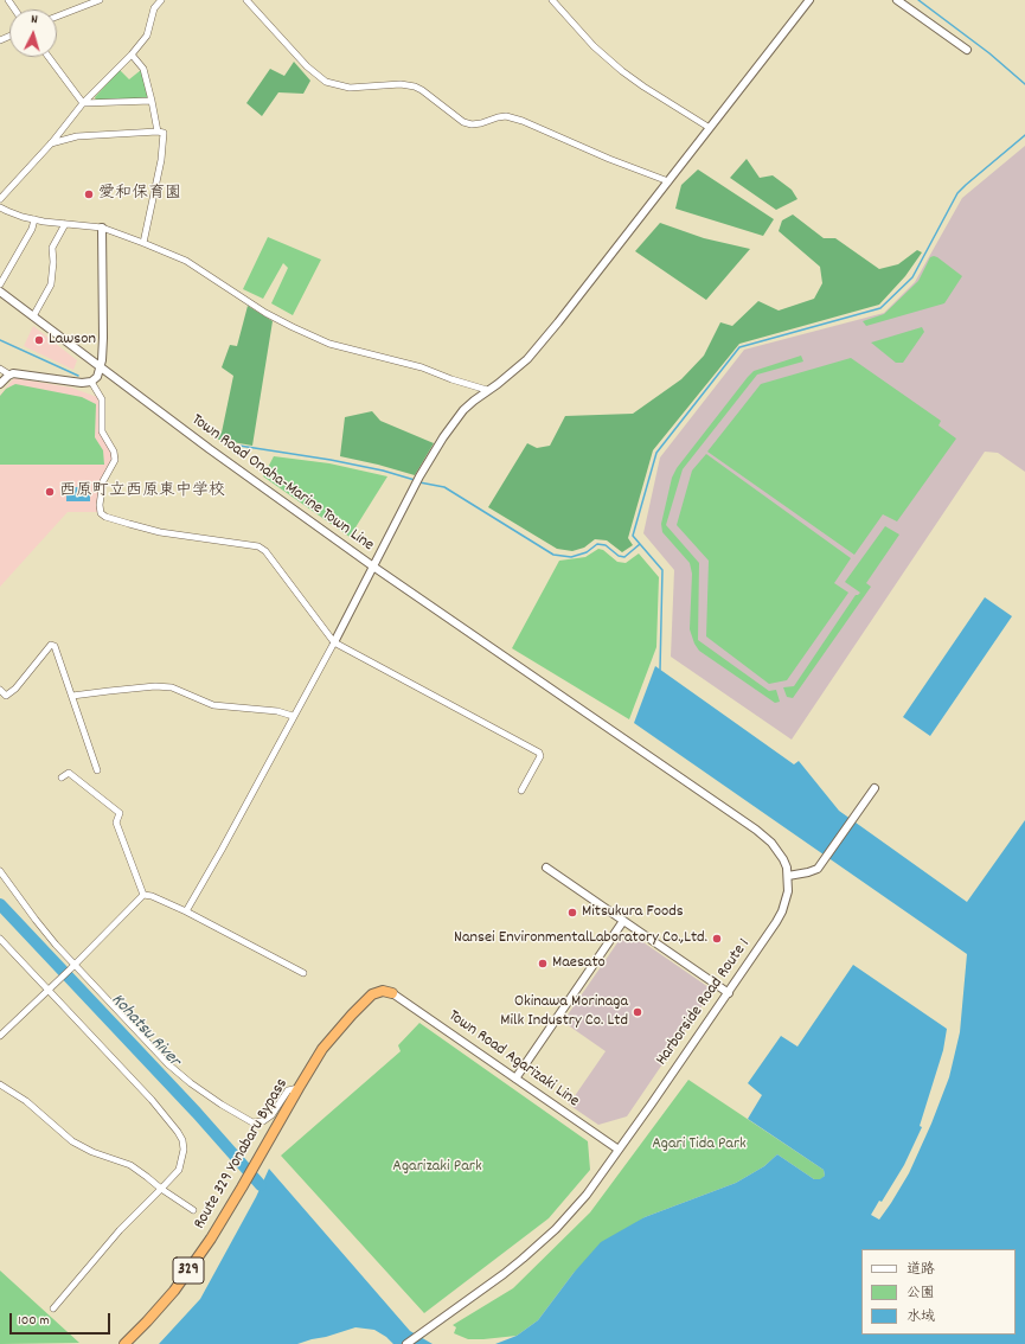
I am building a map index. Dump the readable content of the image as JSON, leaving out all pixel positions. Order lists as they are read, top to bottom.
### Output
{
  "streets": {
    "highway": ["Route 329 Yonabaru Bypass", "329"],
    "street": ["Town Road Onaha-Marine Town Line", "Harborside Road Route 1", "Town Road Agarizaki Line"]
  },
  "crossings": [
    ["Town Road Onaha-Marine Town Line", "Harborside Road Route 1"],
    ["Harborside Road Route 1", "Town Road Agarizaki Line"],
    ["Town Road Agarizaki Line", "Route 329 Yonabaru Bypass"]
  ],
  "water": ["Kohatsu River"],
  "parks": ["Agari Tida Park", "Agarizaki Park"],
  "places": [
    "愛和保育園",
    "Lawson",
    "西原町立西原東中学校",
    "Mitsukura Foods",
    "Nansei EnvironmentalLaboratory Co.,Ltd.",
    "Maesato",
    "Okinawa Morinaga Milk Industry Co. Ltd"
  ],
  "legend": ["道路", "公園", "水域"],
  "scale_bar": "100 m",
  "north": "top"
}
